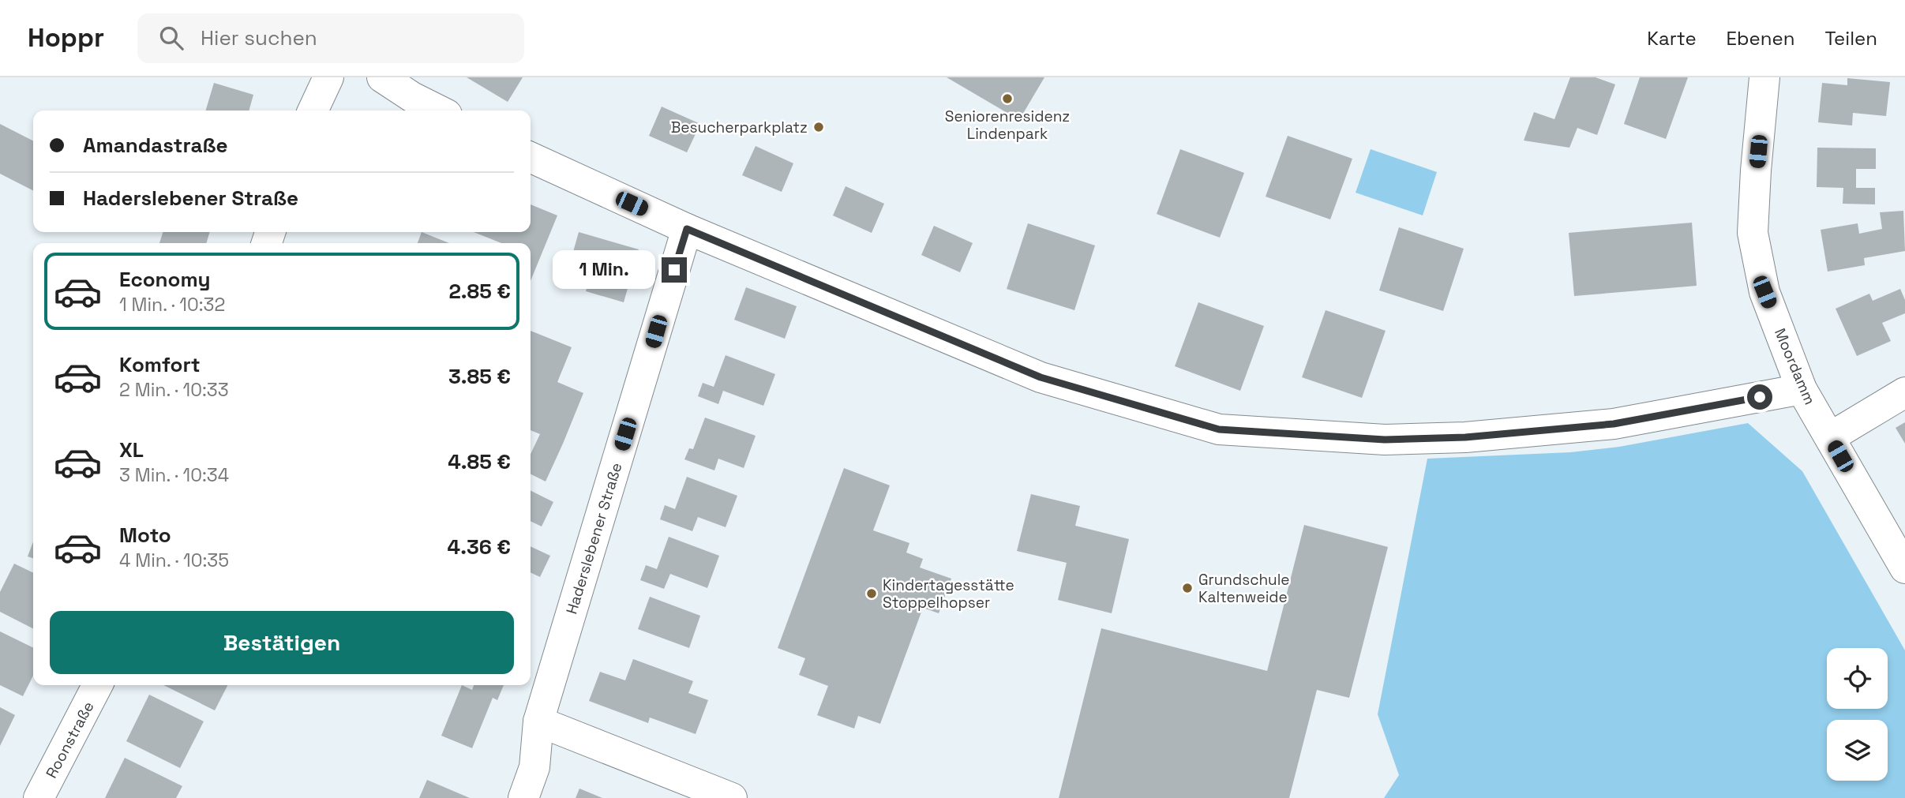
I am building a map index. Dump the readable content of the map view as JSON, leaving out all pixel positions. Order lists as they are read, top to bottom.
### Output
{
  "streets": {
    "street": ["Moordamm", "Haderslebener Straße", "Roonstraße"]
  },
  "places": [
    "Seniorenresidenz Lindenpark",
    "Besucherparkplatz",
    "Grundschule Kaltenweide",
    "Kindertagesstätte Stoppelhopser"
  ],
  "page": {
    "header": "Hoppr",
    "search": "Hier suchen",
    "nav": ["Karte", "Ebenen", "Teilen"],
    "banner": ["Amandastraße", "Haderslebener Straße"],
    "bubble": "1 Min.",
    "list": [
      {
        "name": "Economy",
        "note": "1 Min. · 10:32",
        "value": "2.85 €"
      },
      {
        "name": "Komfort",
        "note": "2 Min. · 10:33",
        "value": "3.85 €"
      },
      {
        "name": "XL",
        "note": "3 Min. · 10:34",
        "value": "4.85 €"
      },
      {
        "name": "Moto",
        "note": "4 Min. · 10:35",
        "value": "4.36 €"
      }
    ],
    "buttons": "Bestätigen"
  }
}
